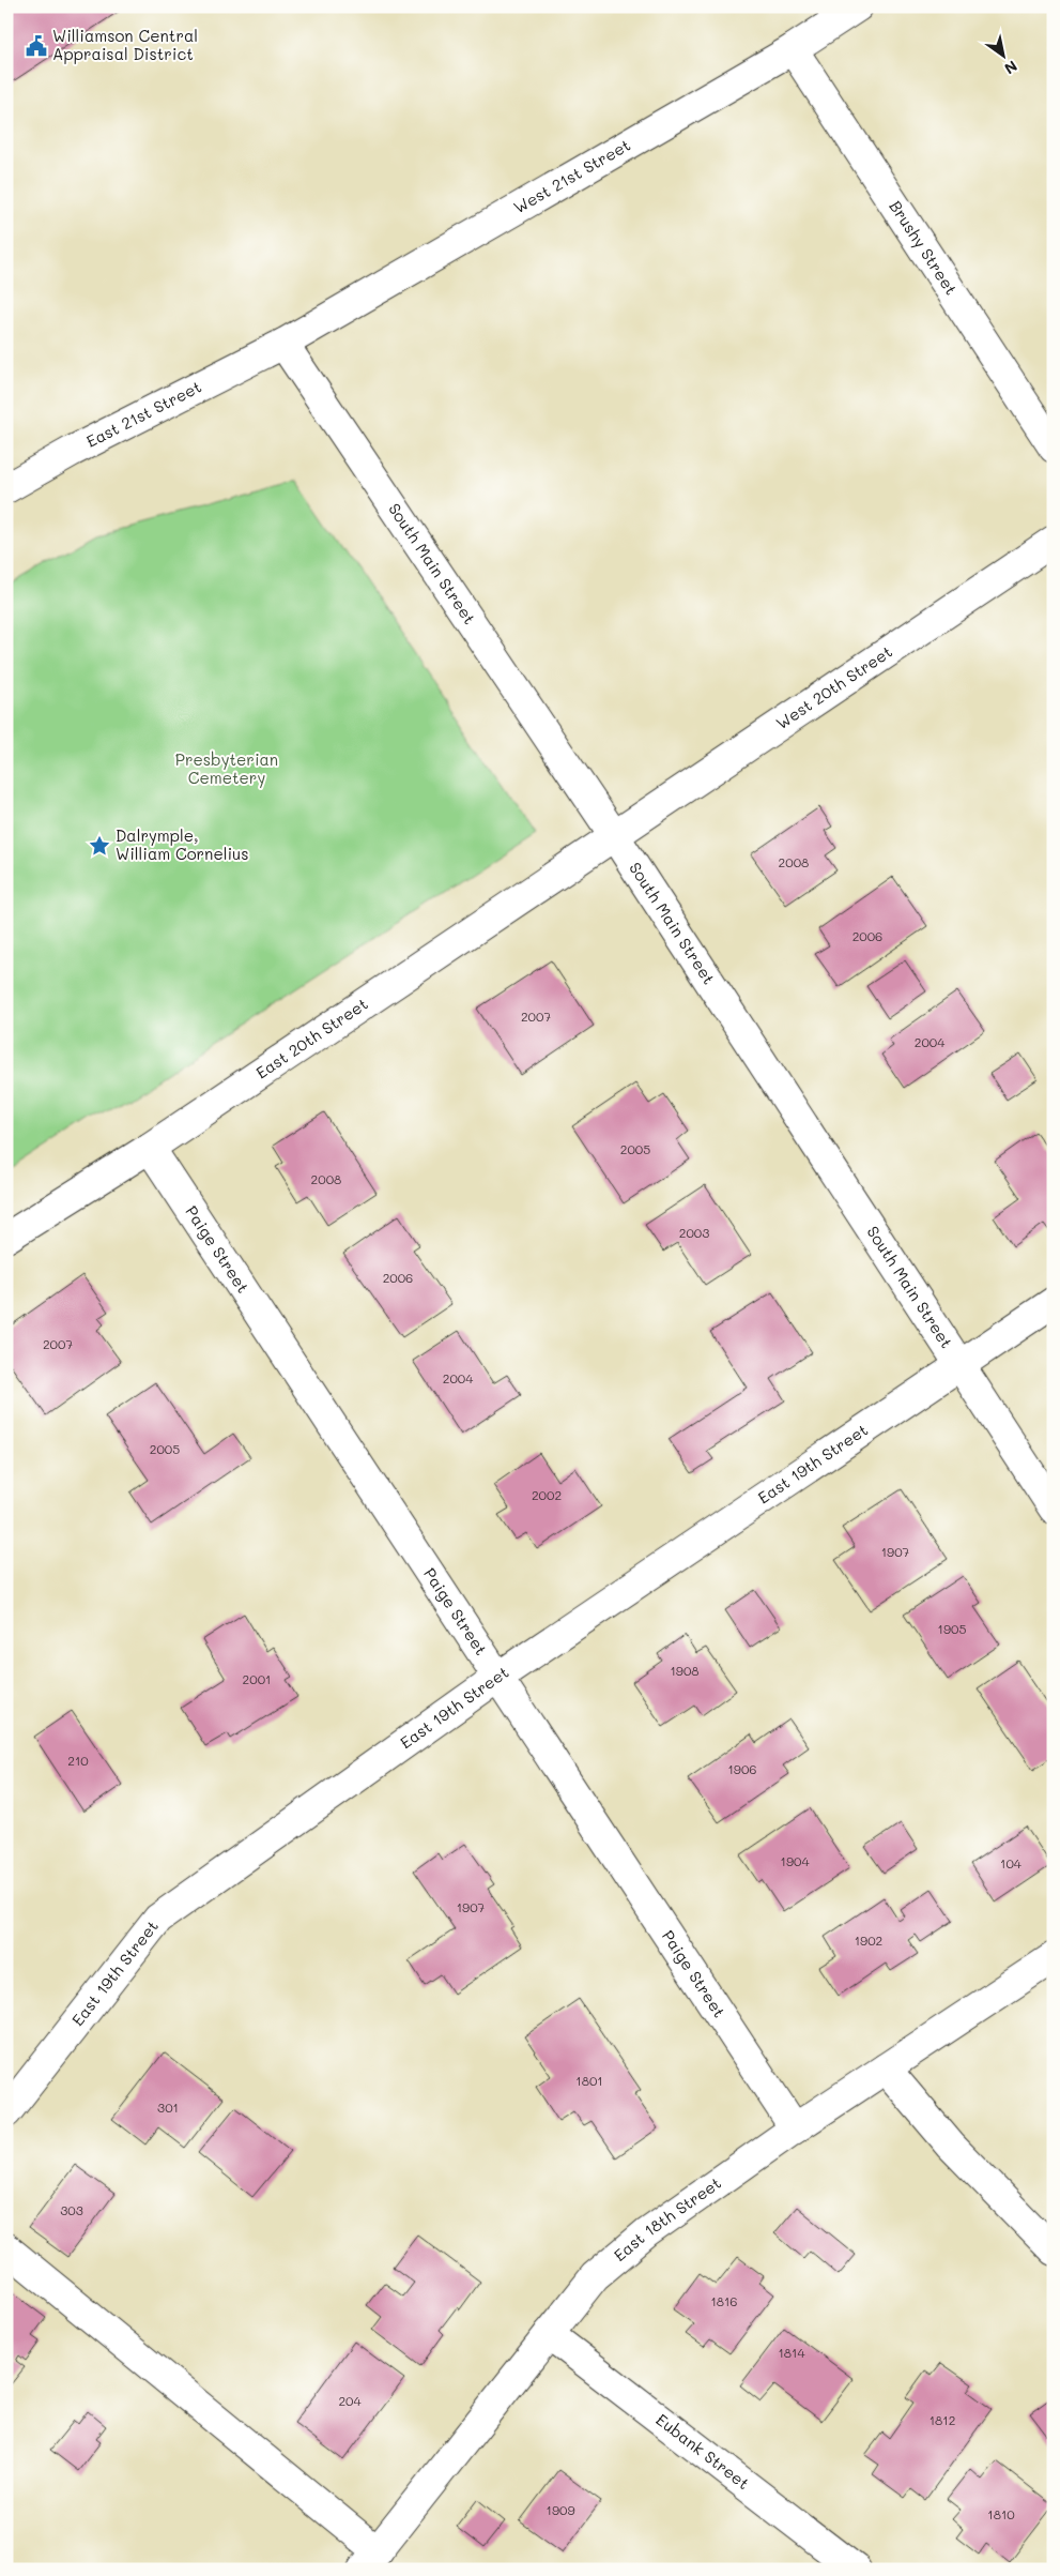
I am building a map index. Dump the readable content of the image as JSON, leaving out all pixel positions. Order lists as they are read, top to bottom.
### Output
{
  "streets": {
    "street": [
      "West 21st Street",
      "Brushy Street",
      "East 21st Street",
      "South Main Street",
      "West 20th Street",
      "East 20th Street",
      "Paige Street",
      "East 19th Street",
      "East 18th Street",
      "Eubank Street"
    ]
  },
  "crossings": [
    ["West 21st Street", "Brushy Street"],
    ["West 21st Street", "East 21st Street"],
    ["West 21st Street", "South Main Street"],
    ["East 21st Street", "South Main Street"],
    ["South Main Street", "West 20th Street"],
    ["South Main Street", "East 20th Street"],
    ["South Main Street", "East 19th Street"],
    ["West 20th Street", "East 20th Street"],
    ["East 20th Street", "Paige Street"],
    ["Paige Street", "East 19th Street"],
    ["Paige Street", "East 18th Street"],
    ["East 18th Street", "Eubank Street"]
  ],
  "parks": ["Presbyterian Cemetery"],
  "places": {
    "public building": ["Williamson Central Appraisal District"],
    "place": ["Dalrymple, William Cornelius"]
  },
  "house_numbers": [
    "2008",
    "2006",
    "2007",
    "2004",
    "2005",
    "2008",
    "2003",
    "2006",
    "2007",
    "2004",
    "2005",
    "2002",
    "1907",
    "1905",
    "1908",
    "2001",
    "210",
    "1906",
    "1904",
    "104",
    "1907",
    "1902",
    "1801",
    "301",
    "303",
    "1816",
    "1814",
    "204",
    "1812",
    "1909",
    "1810"
  ],
  "north": "bottom right"
}
